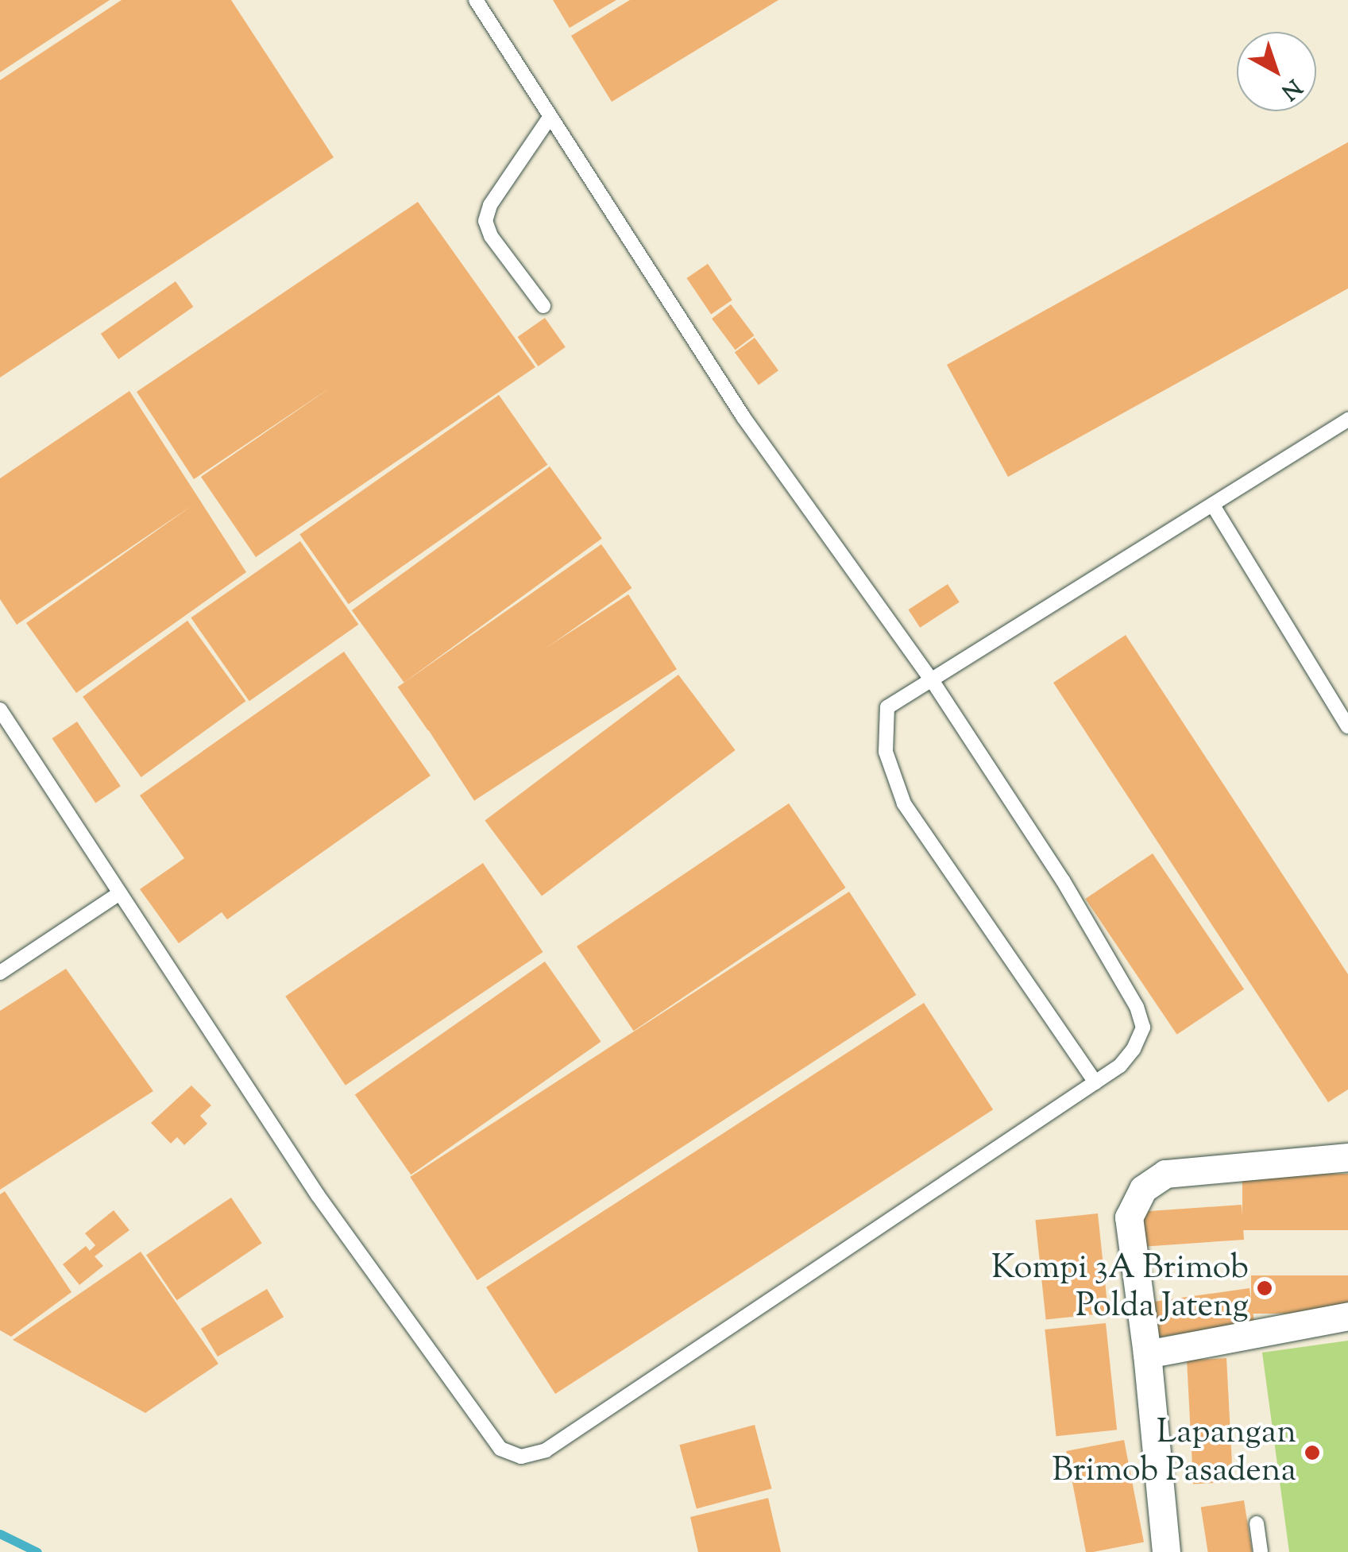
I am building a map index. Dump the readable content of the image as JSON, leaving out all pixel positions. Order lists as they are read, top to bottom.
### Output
{
  "places": ["Kompi 3A Brimob Polda Jateng", "Lapangan Brimob Pasadena"],
  "north": "bottom right"
}
